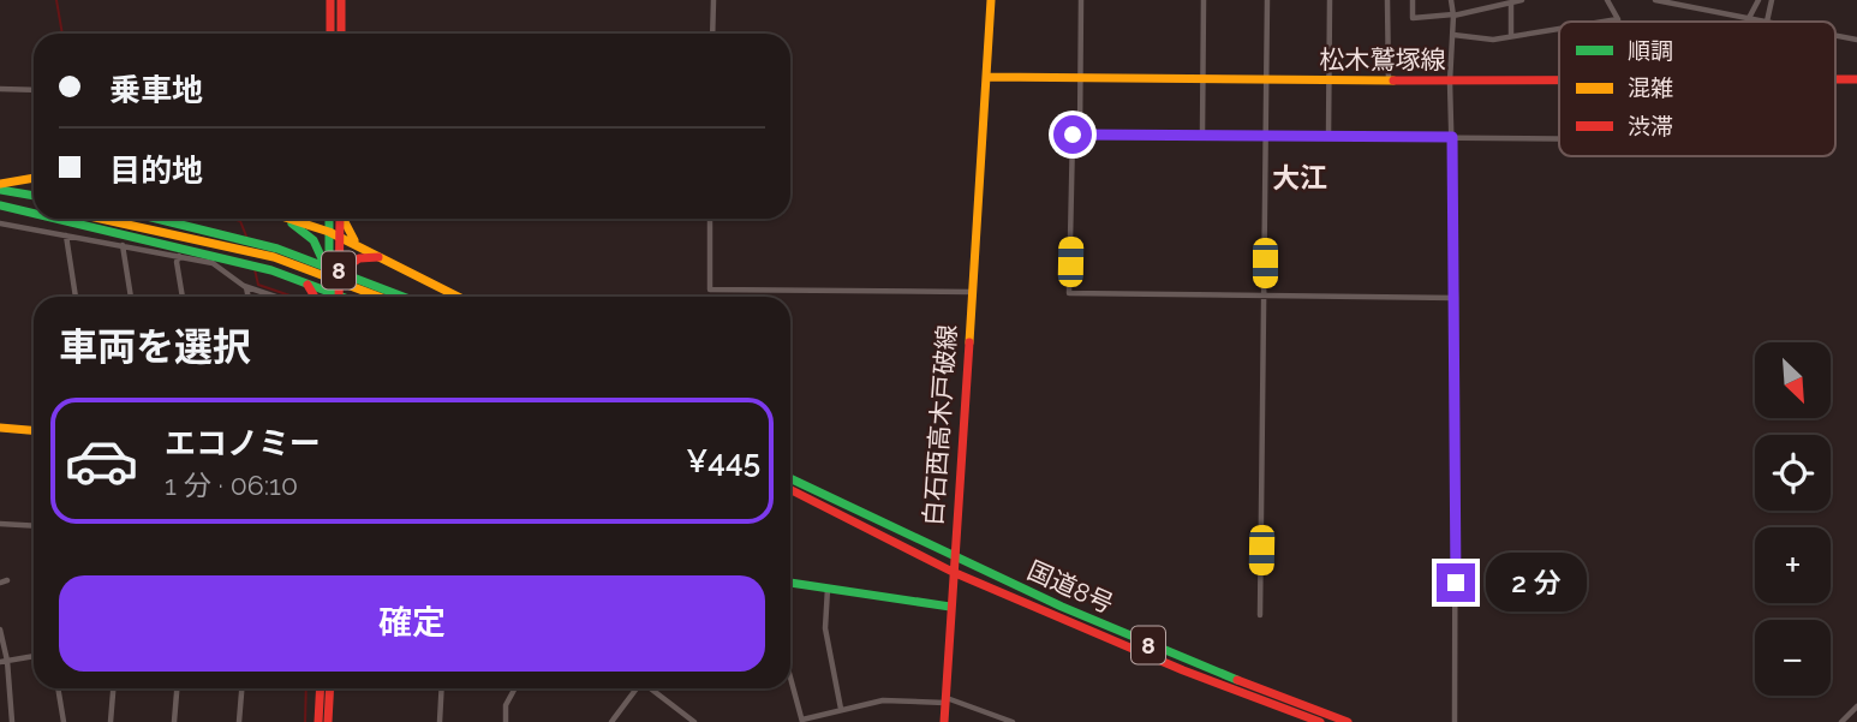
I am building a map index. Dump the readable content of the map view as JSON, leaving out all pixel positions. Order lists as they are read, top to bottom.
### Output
{
  "streets": {
    "main road": [
      "松木鷲塚線",
      "8",
      "白石西高木戸破線",
      "国道8号"
    ]
  },
  "crossings": [
    ["松木鷲塚線", "白石西高木戸破線"],
    ["白石西高木戸破線", "国道8号"]
  ],
  "districts": ["大江"],
  "legend": ["順調", "混雑", "渋滞"],
  "north": "bottom right",
  "page": {
    "banner": ["乗車地", "目的地"],
    "heading": "車両を選択",
    "map_buttons": ["+", "−"],
    "list": [
      {
        "name": "エコノミー",
        "note": "1 分 · 06:10",
        "value": "¥445"
      }
    ],
    "bubble": "2 分",
    "buttons": "確定"
  }
}
